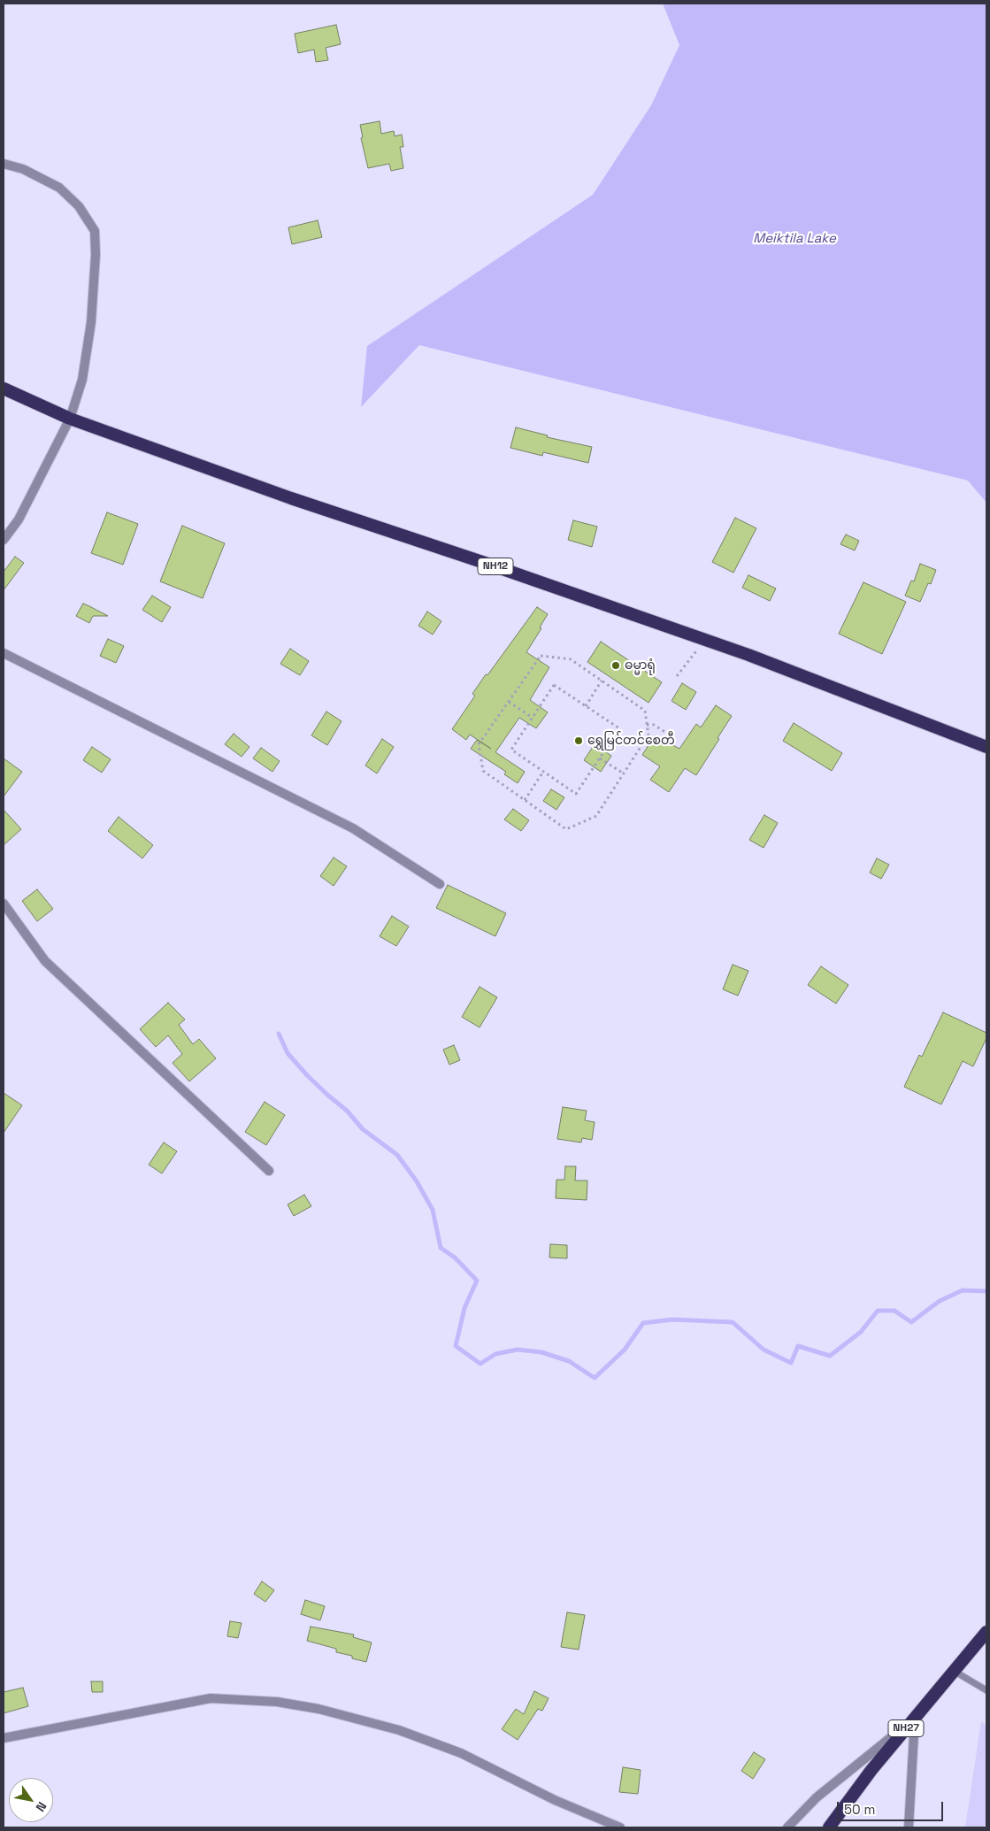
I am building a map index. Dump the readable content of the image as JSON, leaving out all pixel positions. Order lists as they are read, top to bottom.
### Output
{
  "streets": {
    "highway": ["NH12", "NH27"]
  },
  "water": ["Meiktila Lake"],
  "places": ["ဓမ္မာရုံ", "ရွှေမြင်တင်စေတီ"],
  "scale_bar": "50 m",
  "north": "bottom right"
}
